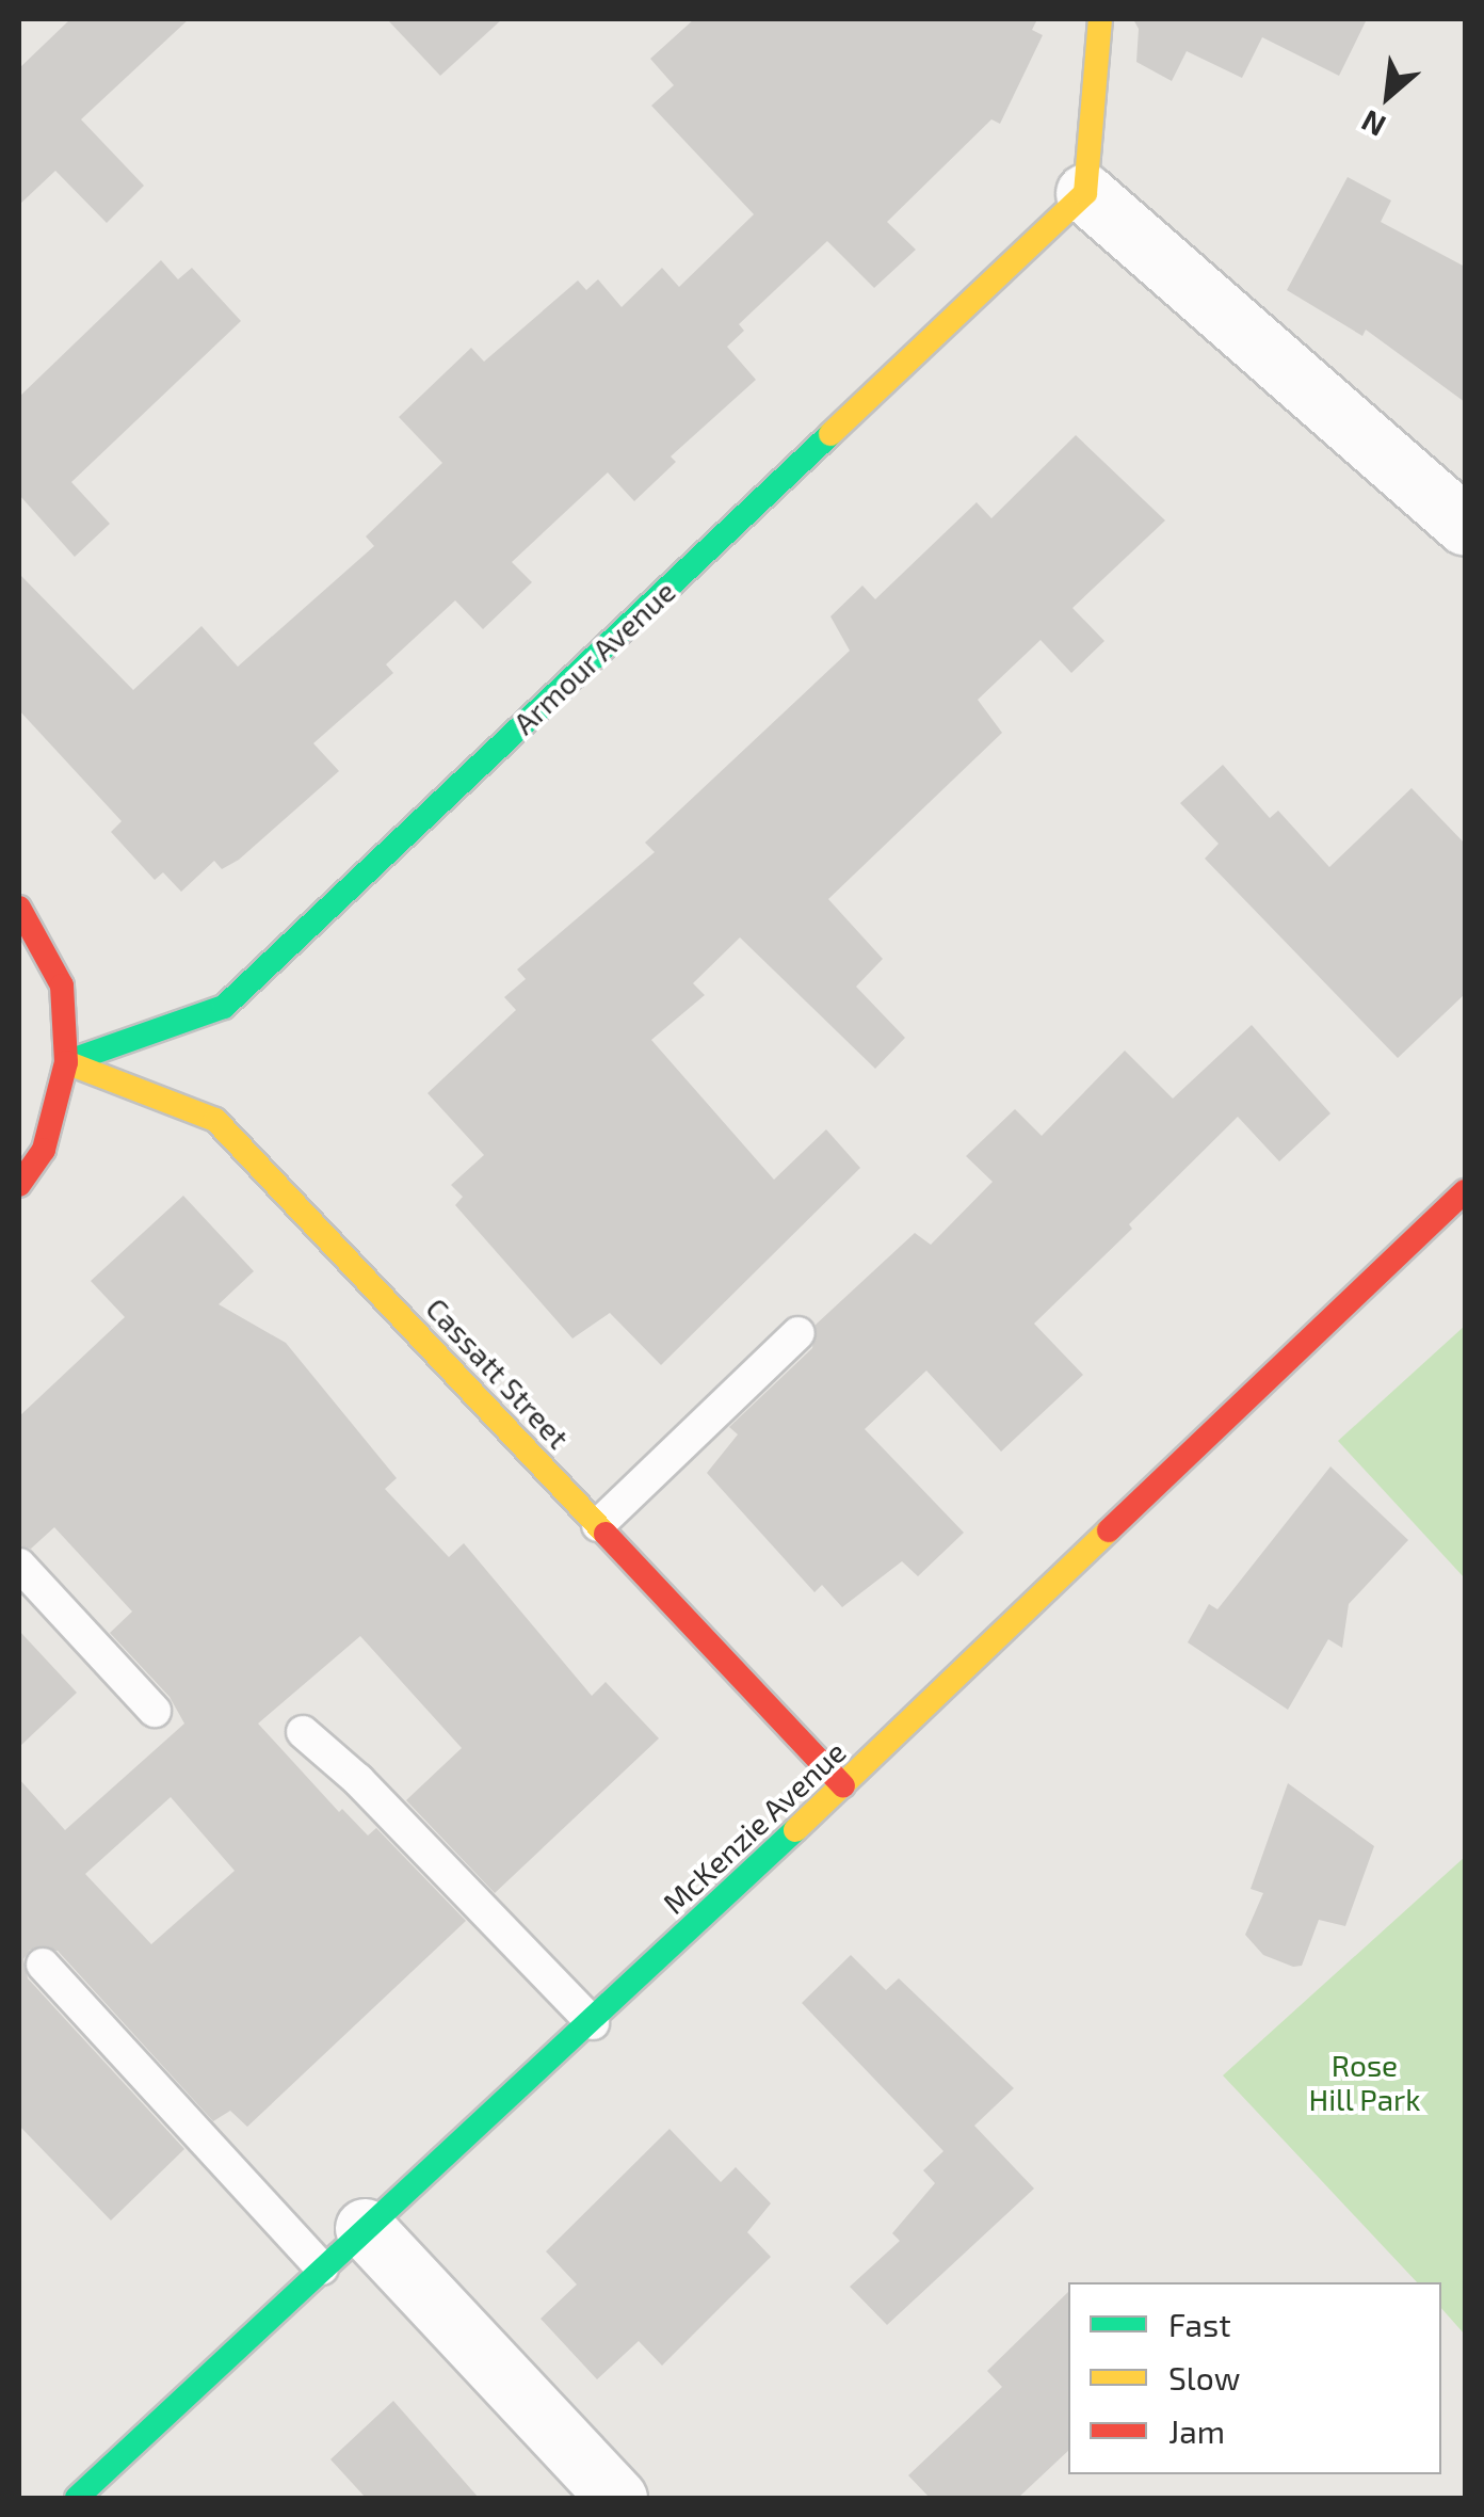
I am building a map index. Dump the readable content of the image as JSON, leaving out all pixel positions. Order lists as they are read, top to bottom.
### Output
{
  "streets": {
    "street": ["Armour Avenue", "Cassatt Street", "McKenzie Avenue"]
  },
  "crossings": [
    ["Armour Avenue", "Cassatt Street"],
    ["Cassatt Street", "McKenzie Avenue"]
  ],
  "parks": ["Rose Hill Park"],
  "legend": ["Fast", "Slow", "Jam"],
  "north": "bottom left"
}
